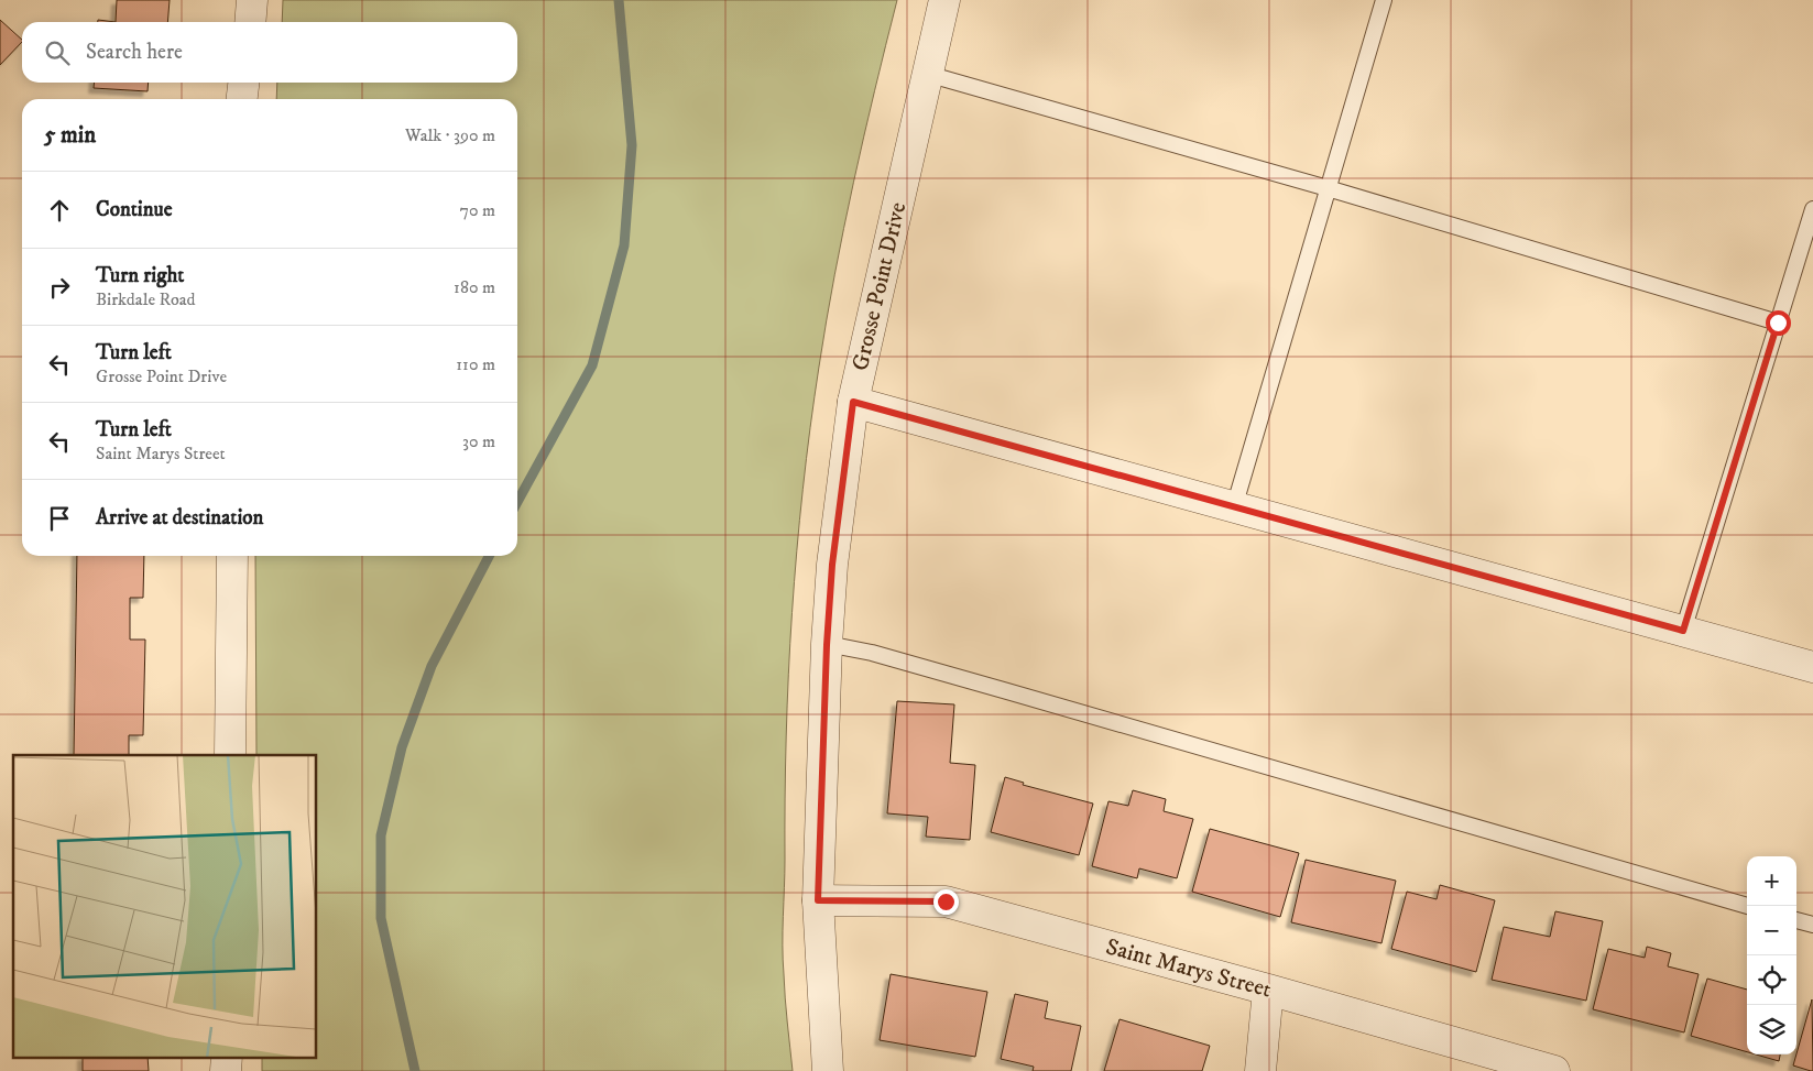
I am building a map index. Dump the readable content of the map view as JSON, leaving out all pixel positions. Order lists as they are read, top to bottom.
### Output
{
  "streets": {
    "street": ["Grosse Point Drive", "Saint Marys Street"]
  },
  "crossings": [
    ["Grosse Point Drive", "Saint Marys Street"]
  ],
  "page": {
    "search": "Search here",
    "heading": ["5 min", "Walk · 390 m"],
    "list": [
      ["Continue", "70 m"],
      ["Turn right", "Birkdale Road", "180 m"],
      ["Turn left", "Grosse Point Drive", "110 m"],
      ["Turn left", "Saint Marys Street", "30 m"],
      "Arrive at destination"
    ],
    "map_buttons": ["+", "−"]
  }
}
